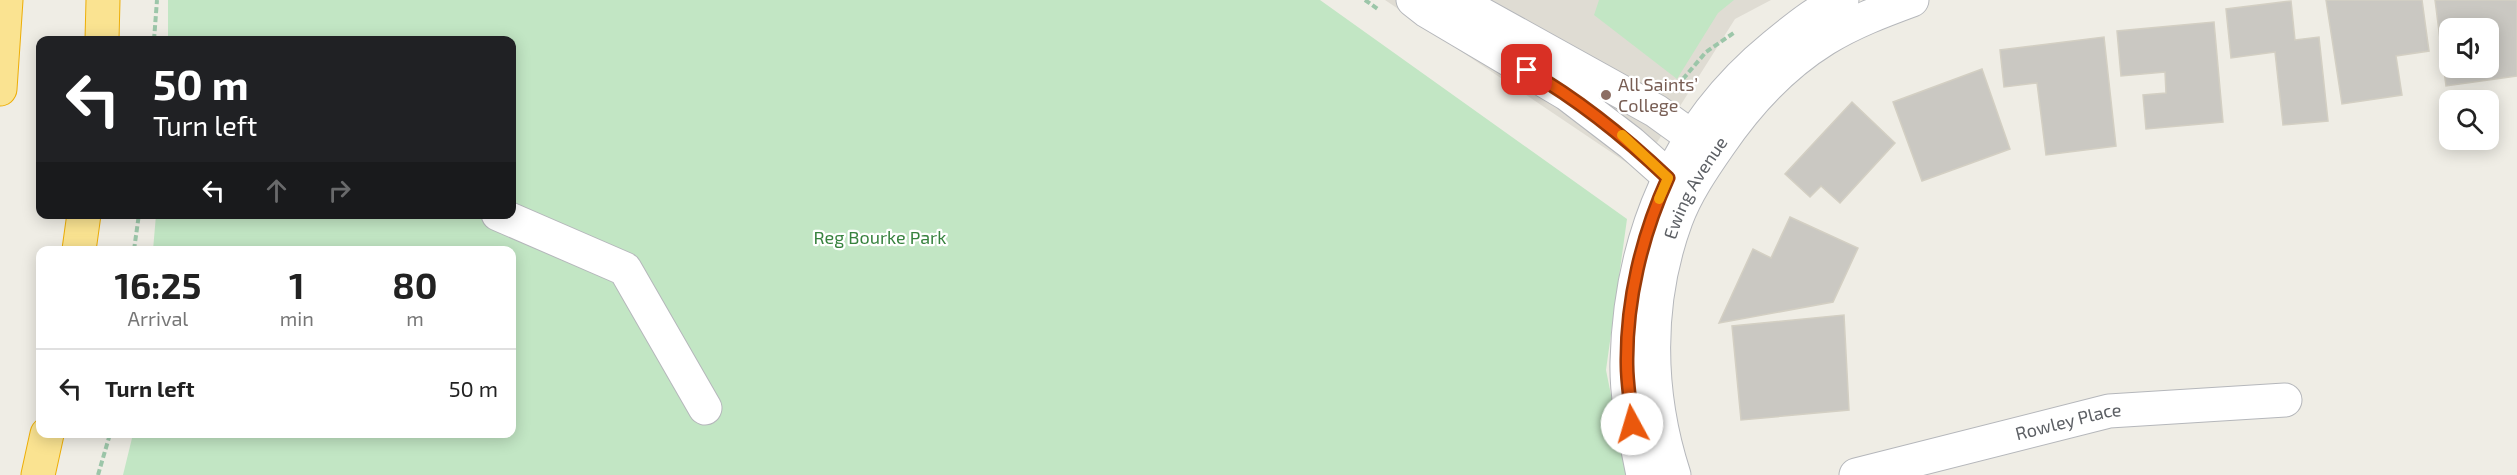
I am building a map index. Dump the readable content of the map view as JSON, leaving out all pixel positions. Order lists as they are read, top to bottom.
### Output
{
  "streets": {
    "street": ["Ewing Avenue", "Rowley Place"]
  },
  "parks": ["Reg Bourke Park"],
  "places": ["All Saints’ College"],
  "page": {
    "turn": ["50 m", "Turn left"],
    "eta": [
      "16:25",
      "Arrival",
      "1",
      "min",
      "80",
      "m"
    ],
    "list": [
      {
        "name": "Turn left",
        "value": "50 m"
      }
    ]
  }
}
